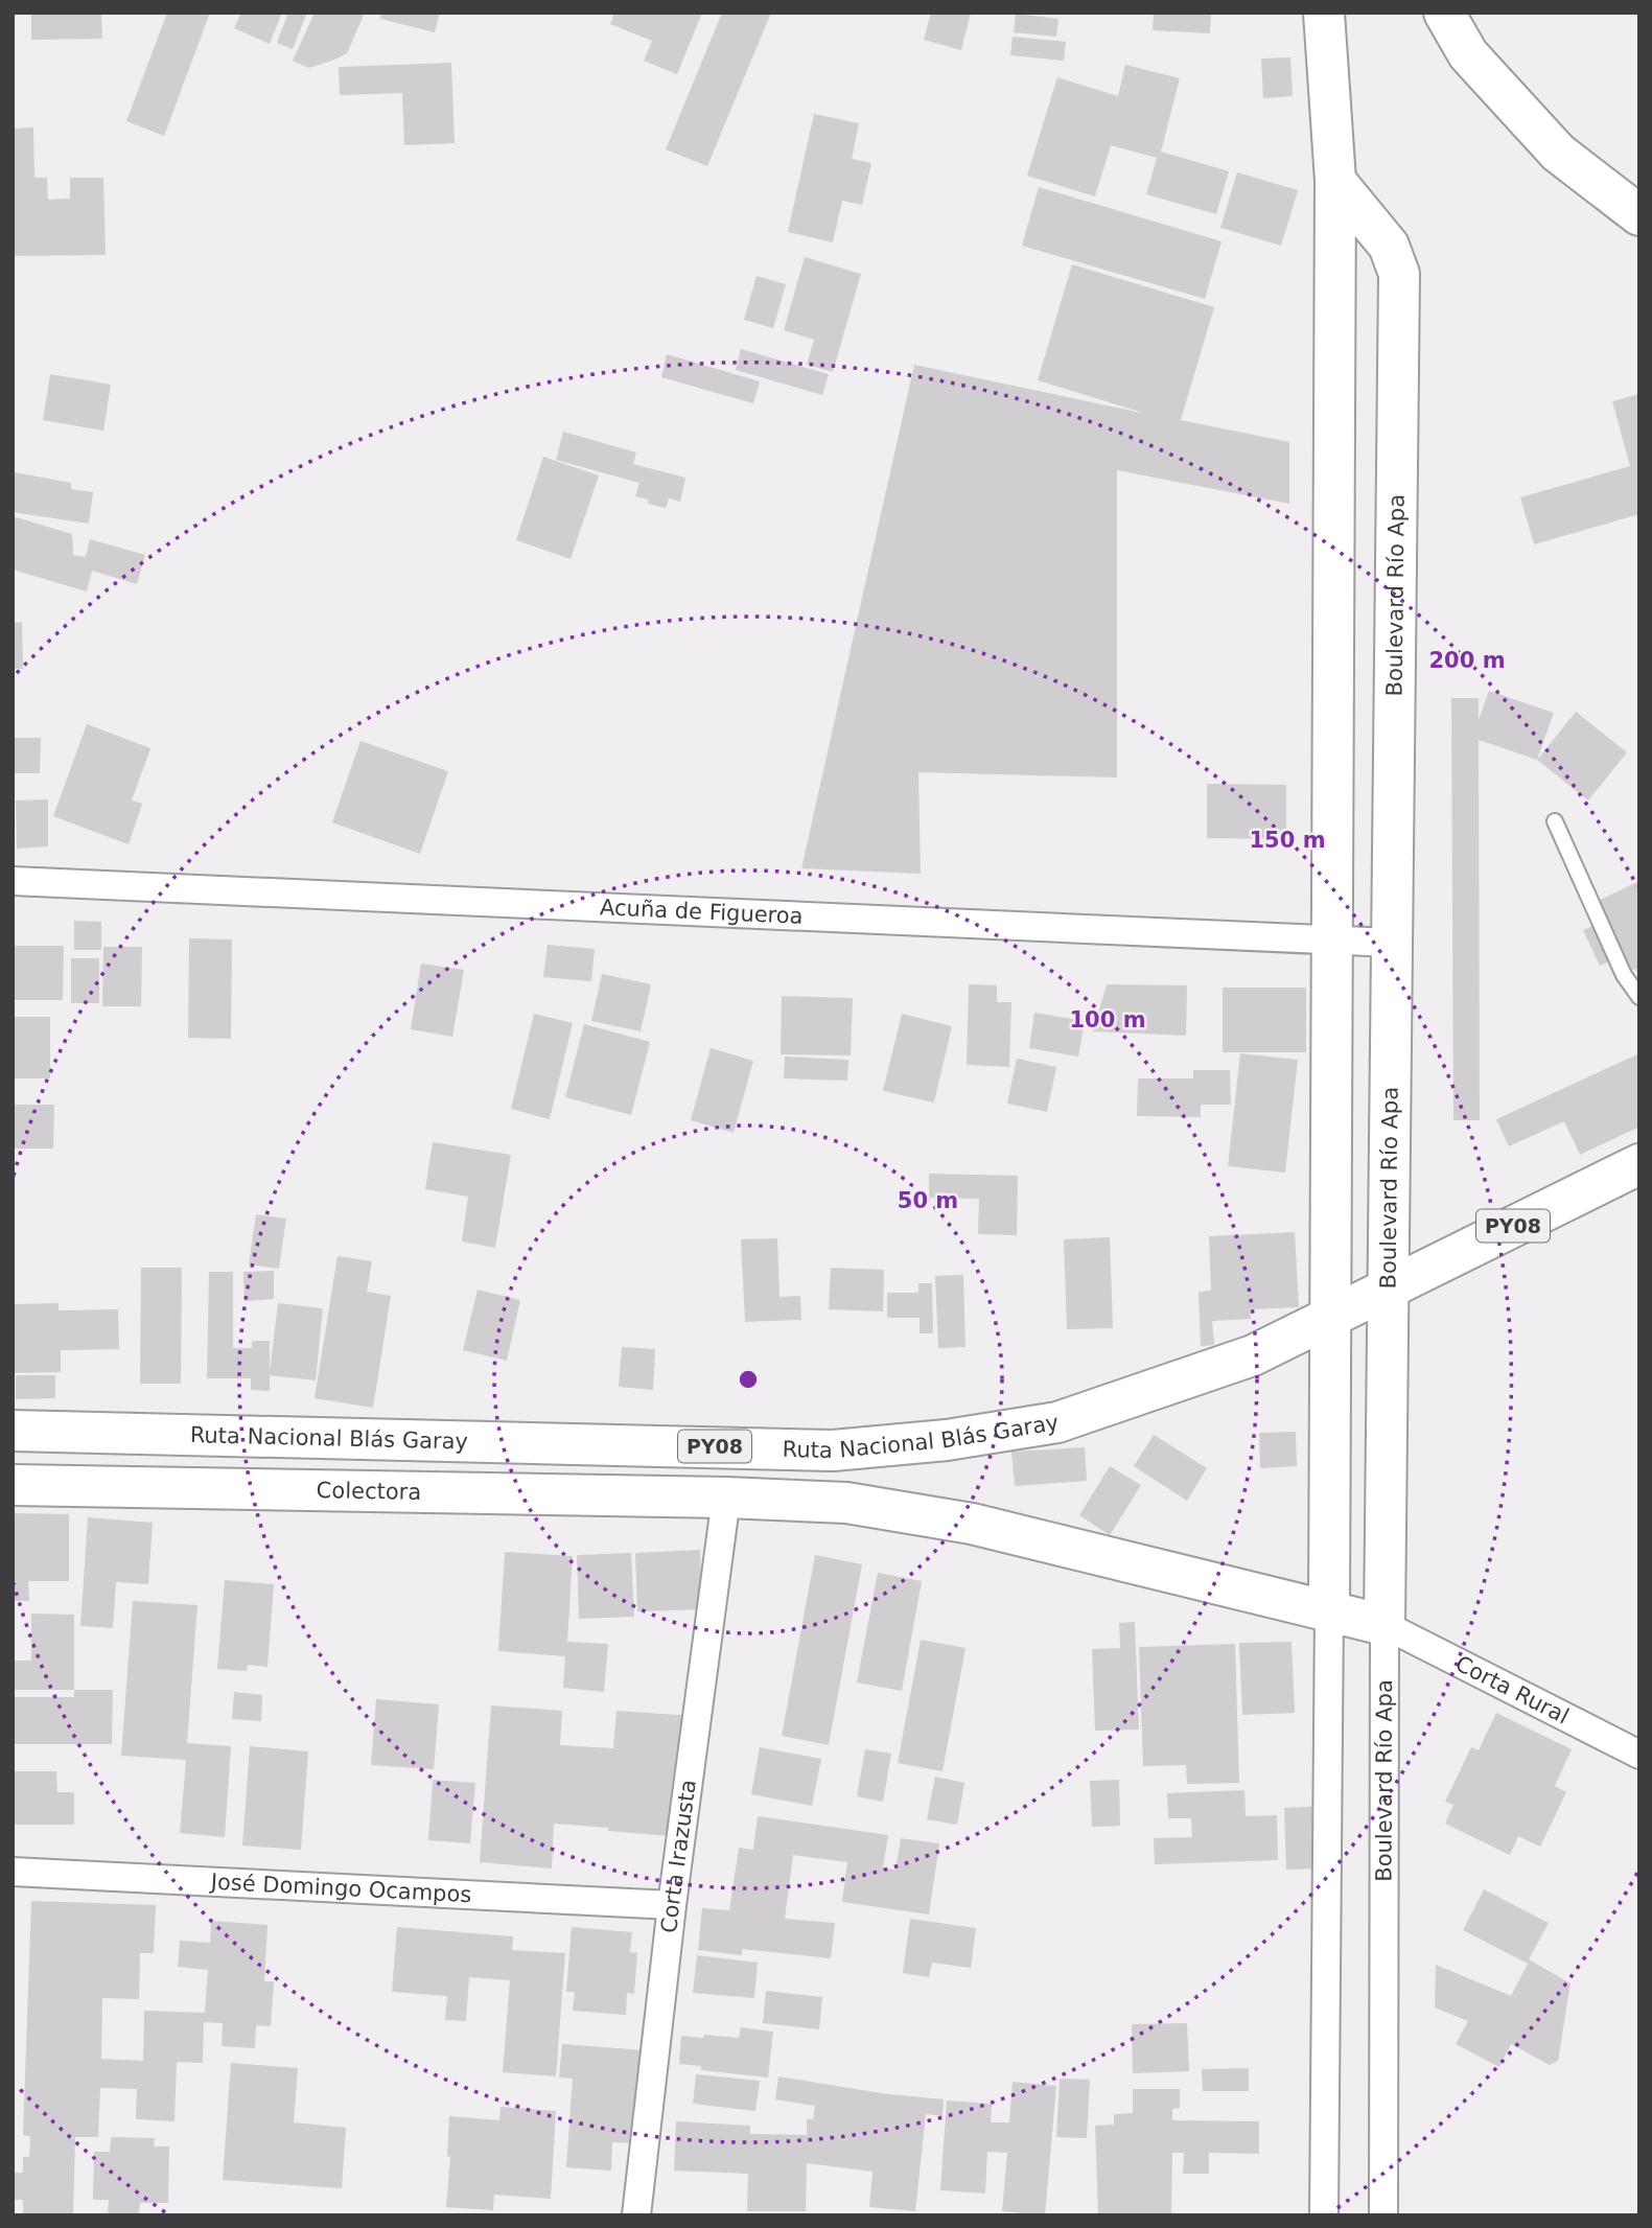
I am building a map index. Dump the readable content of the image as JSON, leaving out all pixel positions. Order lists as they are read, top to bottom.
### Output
{
  "streets": {
    "main road": [
      "Boulevard Río Apa",
      "PY08",
      "Ruta Nacional Blás Garay",
      "Colectora"
    ],
    "street": [
      "Acuña de Figueroa",
      "Corta Rural",
      "Corta Irazusta",
      "José Domingo Ocampos"
    ]
  },
  "crossings": [
    ["Boulevard Río Apa", "Acuña de Figueroa"],
    ["Boulevard Río Apa", "Ruta Nacional Blás Garay"],
    ["Boulevard Río Apa", "Colectora"],
    ["Boulevard Río Apa", "Corta Rural"],
    ["Colectora", "Corta Rural"],
    ["Colectora", "Corta Irazusta"],
    ["Corta Irazusta", "José Domingo Ocampos"]
  ],
  "rings": [
    "200 m",
    "150 m",
    "100 m",
    "50 m"
  ]
}
